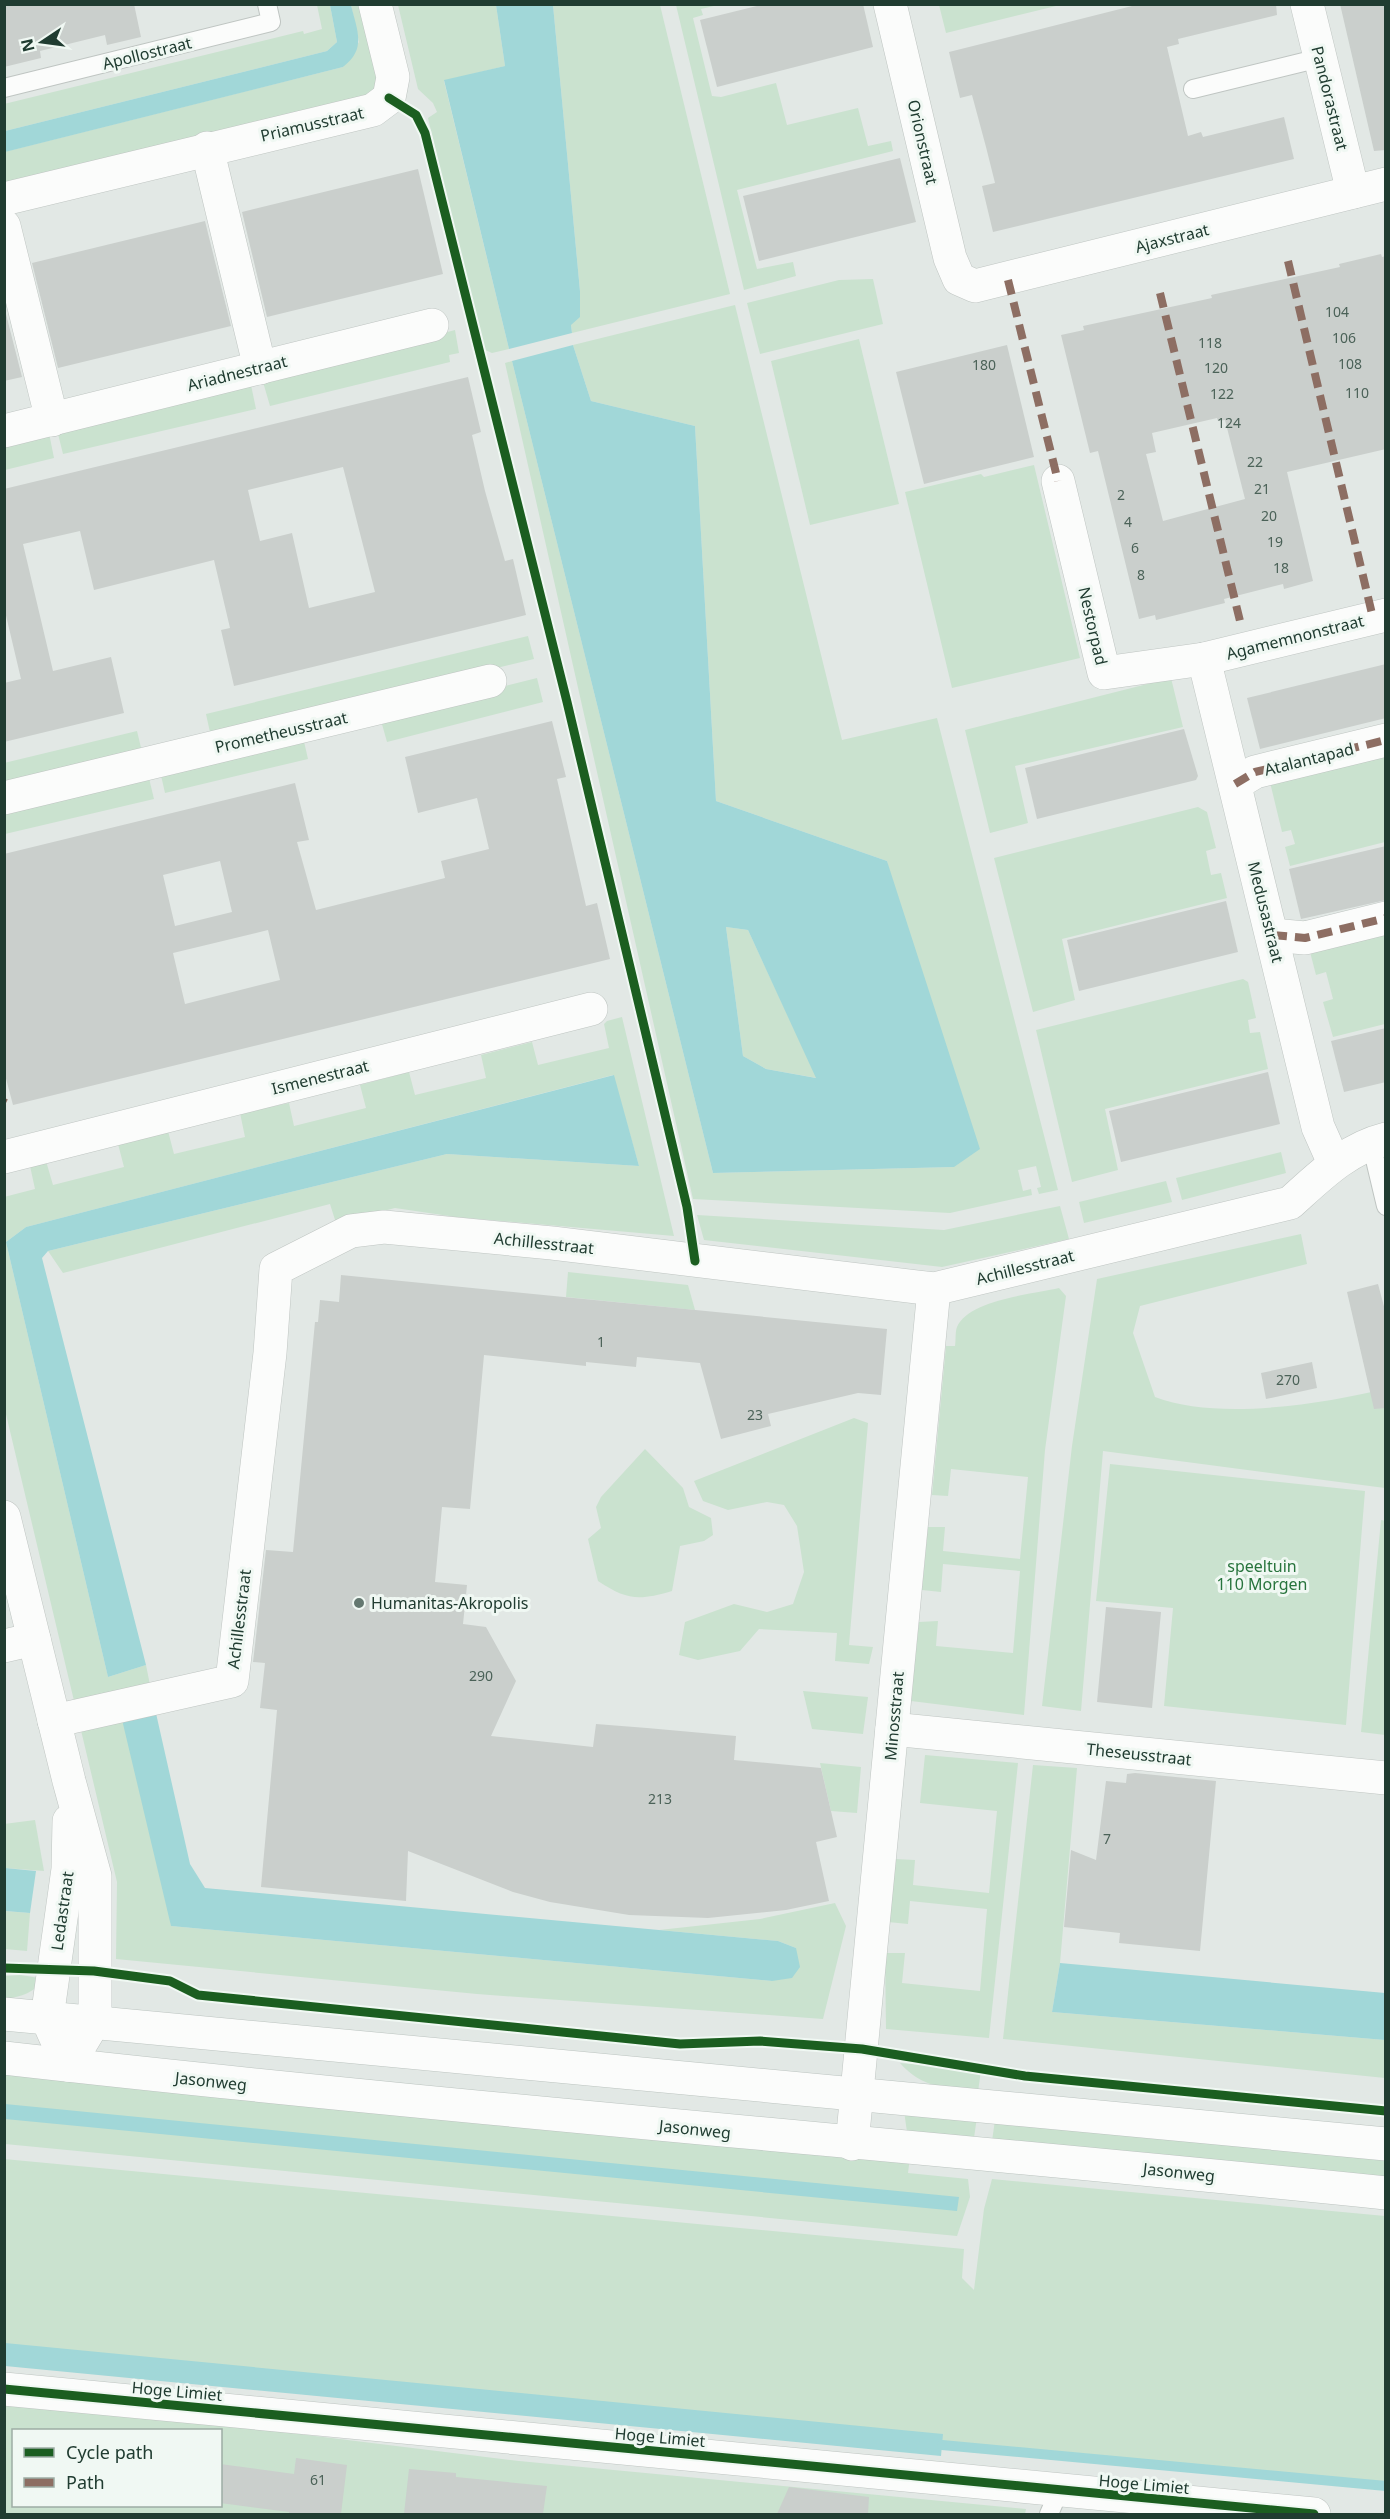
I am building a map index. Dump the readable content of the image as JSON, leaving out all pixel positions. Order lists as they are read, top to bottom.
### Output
{
  "streets": {
    "street": [
      "Pandorastraat",
      "Priamusstraat",
      "Orionstraat",
      "Ajaxstraat",
      "Ariadnestraat",
      "Nestorpad",
      "Agamemnonstraat",
      "Prometheusstraat",
      "Atalantapad",
      "Medusastraat",
      "Ismenestraat",
      "Achillesstraat",
      "Minosstraat",
      "Theseusstraat",
      "Ledastraat",
      "Jasonweg",
      "Hoge Limiet"
    ],
    "lane": ["Apollostraat"]
  },
  "crossings": [
    ["Pandorastraat", "Ajaxstraat"],
    ["Orionstraat", "Ajaxstraat"],
    ["Nestorpad", "Agamemnonstraat"],
    ["Nestorpad", "Medusastraat"],
    ["Agamemnonstraat", "Medusastraat"],
    ["Atalantapad", "Medusastraat"],
    ["Medusastraat", "Achillesstraat"],
    ["Achillesstraat", "Minosstraat"],
    ["Achillesstraat", "Ledastraat"],
    ["Minosstraat", "Theseusstraat"],
    ["Minosstraat", "Jasonweg"],
    ["Ledastraat", "Jasonweg"]
  ],
  "parks": ["speeltuin 110 Morgen"],
  "places": ["Humanitas-Akropolis"],
  "house_numbers": [
    "104",
    "106",
    "118",
    "108",
    "180",
    "120",
    "110",
    "122",
    "124",
    "22",
    "21",
    "2",
    "20",
    "4",
    "19",
    "6",
    "18",
    "8",
    "1",
    "270",
    "23",
    "290",
    "213",
    "7",
    "61"
  ],
  "legend": ["Cycle path", "Path"],
  "north": "left"
}
